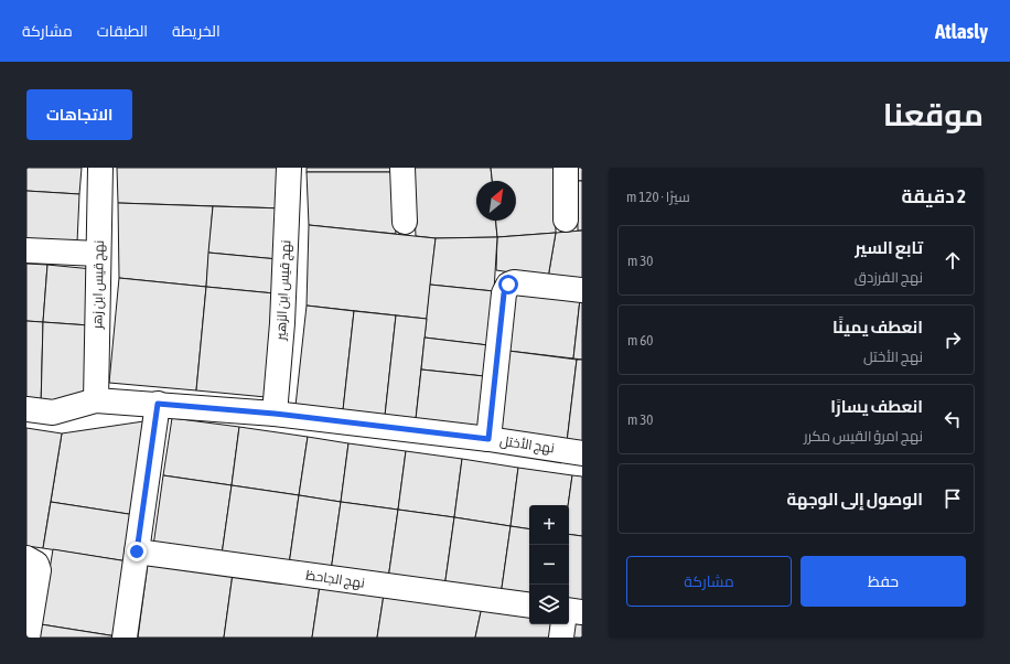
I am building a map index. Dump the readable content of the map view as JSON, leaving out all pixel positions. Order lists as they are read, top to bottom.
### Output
{
  "streets": {
    "street": [
      "نهج قيس ابن زهر",
      "نهج قيس ابن الزهير",
      "نهج الأختل",
      "نهج الجاحظ"
    ]
  },
  "crossings": [
    ["نهج قيس ابن زهر", "نهج الأختل"],
    ["نهج قيس ابن الزهير", "نهج الأختل"]
  ],
  "north": "top right",
  "page": {
    "header": "Atlasly",
    "nav": ["الخريطة", "الطبقات", "مشاركة"],
    "title": "موقعنا",
    "buttons": [
      "الاتجاهات",
      ["حفظ", "مشاركة"]
    ],
    "heading": ["2 دقيقة", "سيرًا · 120 m"],
    "list": [
      ["تابع السير", "نهج الفرزدق", "30 m"],
      ["انعطف يمينًا", "نهج الأختل", "60 m"],
      ["انعطف يسارًا", "نهج امرؤ القيس مكرر", "30 m"],
      "الوصول إلى الوجهة"
    ],
    "map_buttons": ["+", "−"]
  }
}
